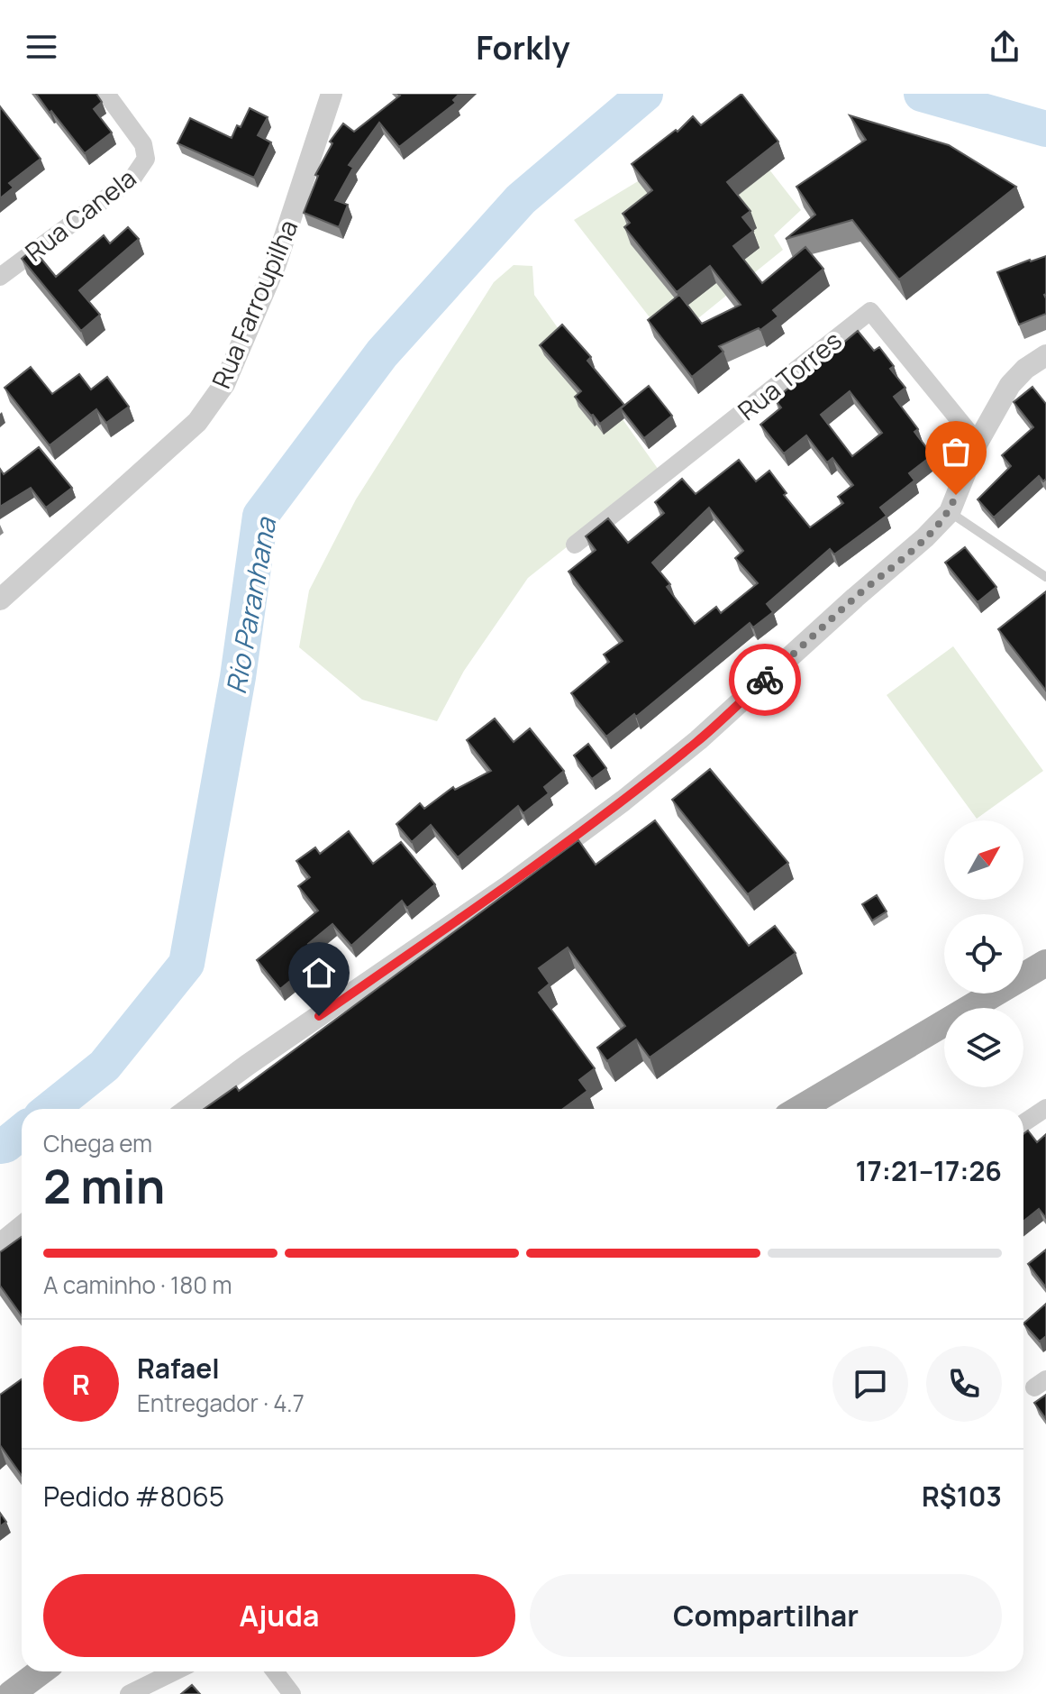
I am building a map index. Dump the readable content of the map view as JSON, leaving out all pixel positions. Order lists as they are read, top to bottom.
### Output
{
  "streets": {
    "street": ["Rua Canela", "Rua Farroupilha", "Rua Torres"]
  },
  "water": ["Rio Paranhana"],
  "north": "top right",
  "page": {
    "header": "Forkly",
    "heading": ["2 min", "Chega em", "17:21–17:26"],
    "panel": [
      "Rafael",
      "Entregador · 4.7",
      "Pedido #8065",
      "R$103"
    ],
    "bar": "A caminho · 180 m",
    "round": "R",
    "buttons": ["Ajuda", "Compartilhar"]
  }
}
